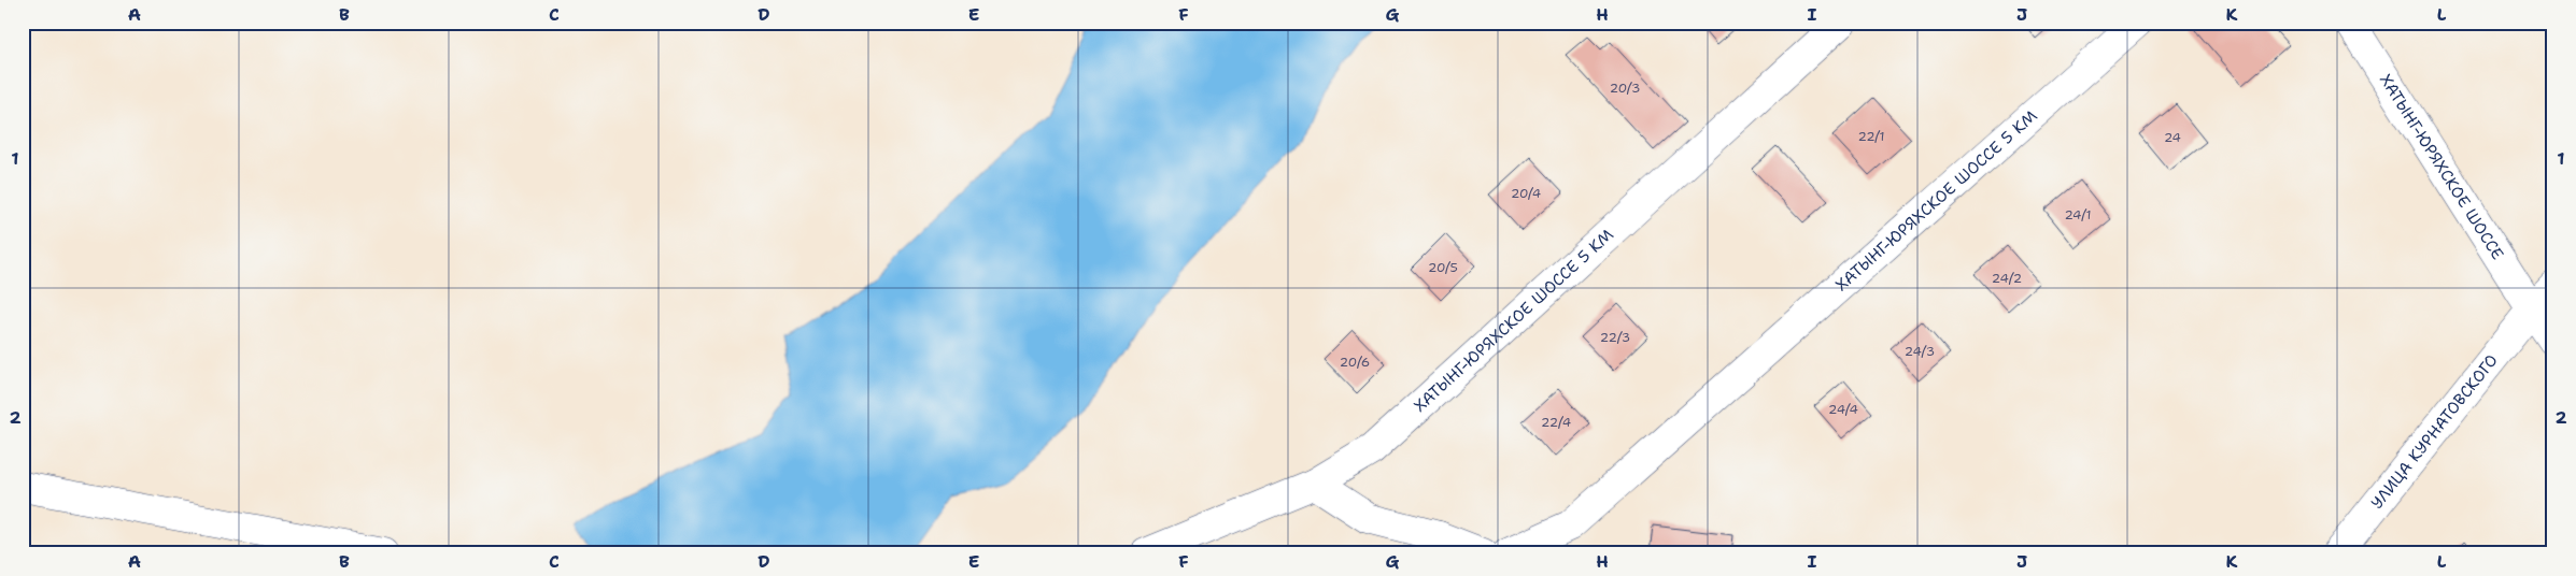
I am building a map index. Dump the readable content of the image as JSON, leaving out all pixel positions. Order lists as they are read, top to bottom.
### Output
{
  "streets": {
    "street": ["ХАТЫНГ-ЮРЯХСКОЕ ШОССЕ", "ХАТЫНГ-ЮРЯХСКОЕ ШОССЕ 5 КМ", "УЛИЦА КУРНАТОВСКОГО"]
  },
  "crossings": [
    ["ХАТЫНГ-ЮРЯХСКОЕ ШОССЕ", "УЛИЦА КУРНАТОВСКОГО"]
  ],
  "house_numbers": [
    "20/3",
    "22/1",
    "24",
    "20/4",
    "24/1",
    "20/5",
    "24/2",
    "22/3",
    "24/3",
    "20/6",
    "24/4",
    "22/4"
  ],
  "grid": {
    "columns": [
      "A",
      "B",
      "C",
      "D",
      "E",
      "F",
      "G",
      "H",
      "I",
      "J",
      "K",
      "L"
    ],
    "rows": ["1", "2"]
  }
}
